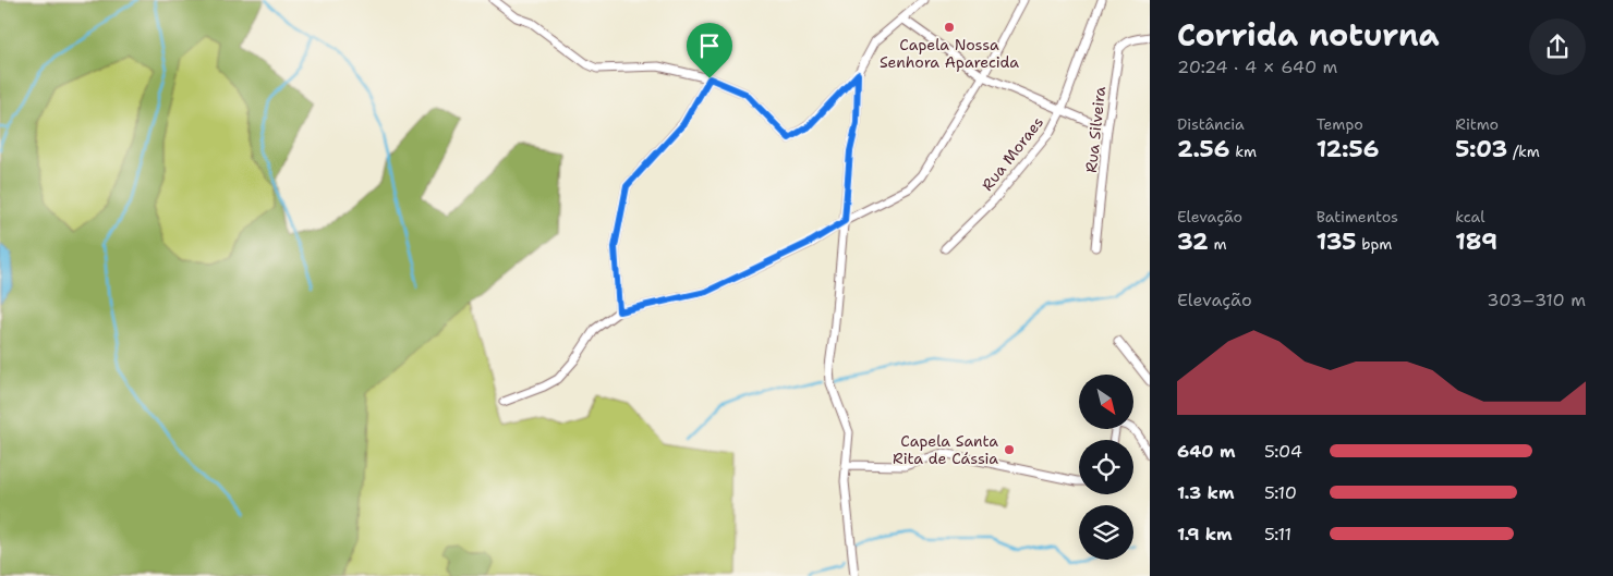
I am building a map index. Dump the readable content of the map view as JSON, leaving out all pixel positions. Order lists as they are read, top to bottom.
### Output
{
  "streets": {
    "street": ["Rua Silveira", "Rua Moraes"]
  },
  "places": ["Capela Nossa Senhora Aparecida", "Capela Santa Rita de Cássia"],
  "north": "bottom right",
  "page": {
    "heading": ["Corrida noturna", "20:24 · 4 × 640 m"],
    "stats": [
      ["Distância", "2.56 km"],
      ["Tempo", "12:56"],
      ["Ritmo", "5:03 /km"],
      ["Elevação", "32 m"],
      ["Batimentos", "135 bpm"],
      ["kcal", "189"]
    ],
    "chart": ["Elevação", "303–310 m"],
    "list": [
      {
        "name": "640 m",
        "note": "5:04"
      },
      {
        "name": "1.3 km",
        "note": "5:10"
      },
      {
        "name": "1.9 km",
        "note": "5:11"
      }
    ]
  }
}
